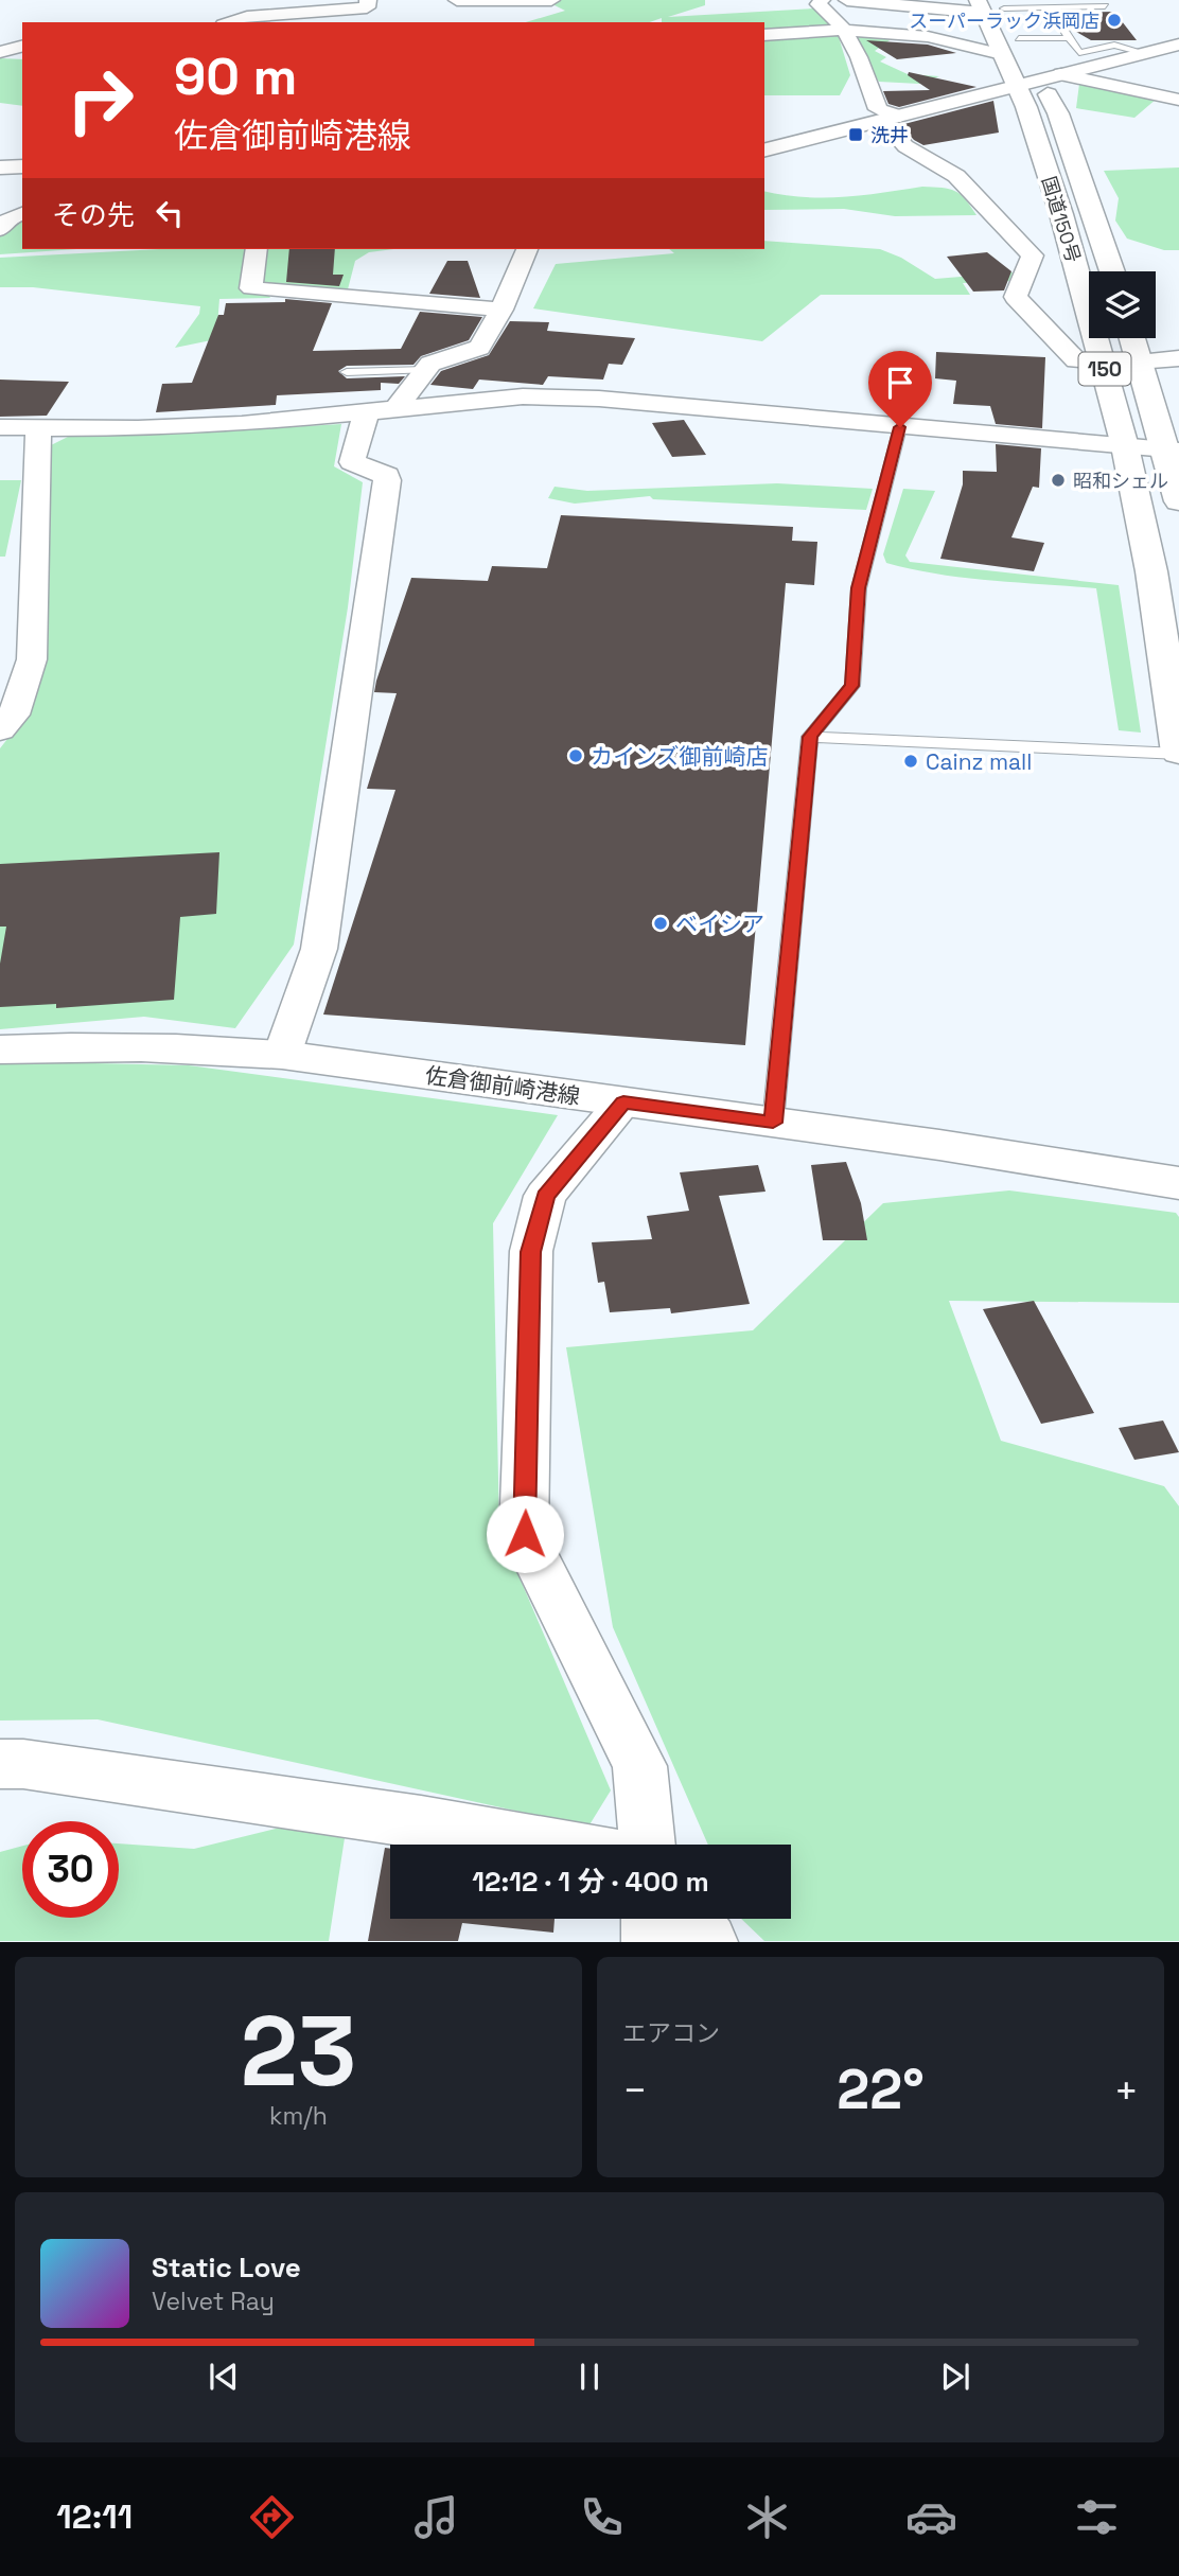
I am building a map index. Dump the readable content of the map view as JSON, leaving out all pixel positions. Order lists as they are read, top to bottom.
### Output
{
  "streets": {
    "main road": ["国道150号", "150", "佐倉御前崎港線"]
  },
  "places": {
    "other": [
      "スーパーラック浜岡店",
      "昭和シェル",
      "カインズ御前崎店",
      "Cainz mall",
      "ベイシア"
    ],
    "transit": ["洗井"]
  },
  "page": {
    "turn": ["90 m", "佐倉御前崎港線"],
    "then": "その先",
    "limit": "30",
    "trip": "12:12 · 1 分 · 400 m",
    "tile": [
      ["23", "km/h"],
      "エアコン"
    ],
    "heat": ["−", "22°", "+"],
    "song": ["Static Love", "Velvet Ray"],
    "tabs": "12:11"
  }
}
